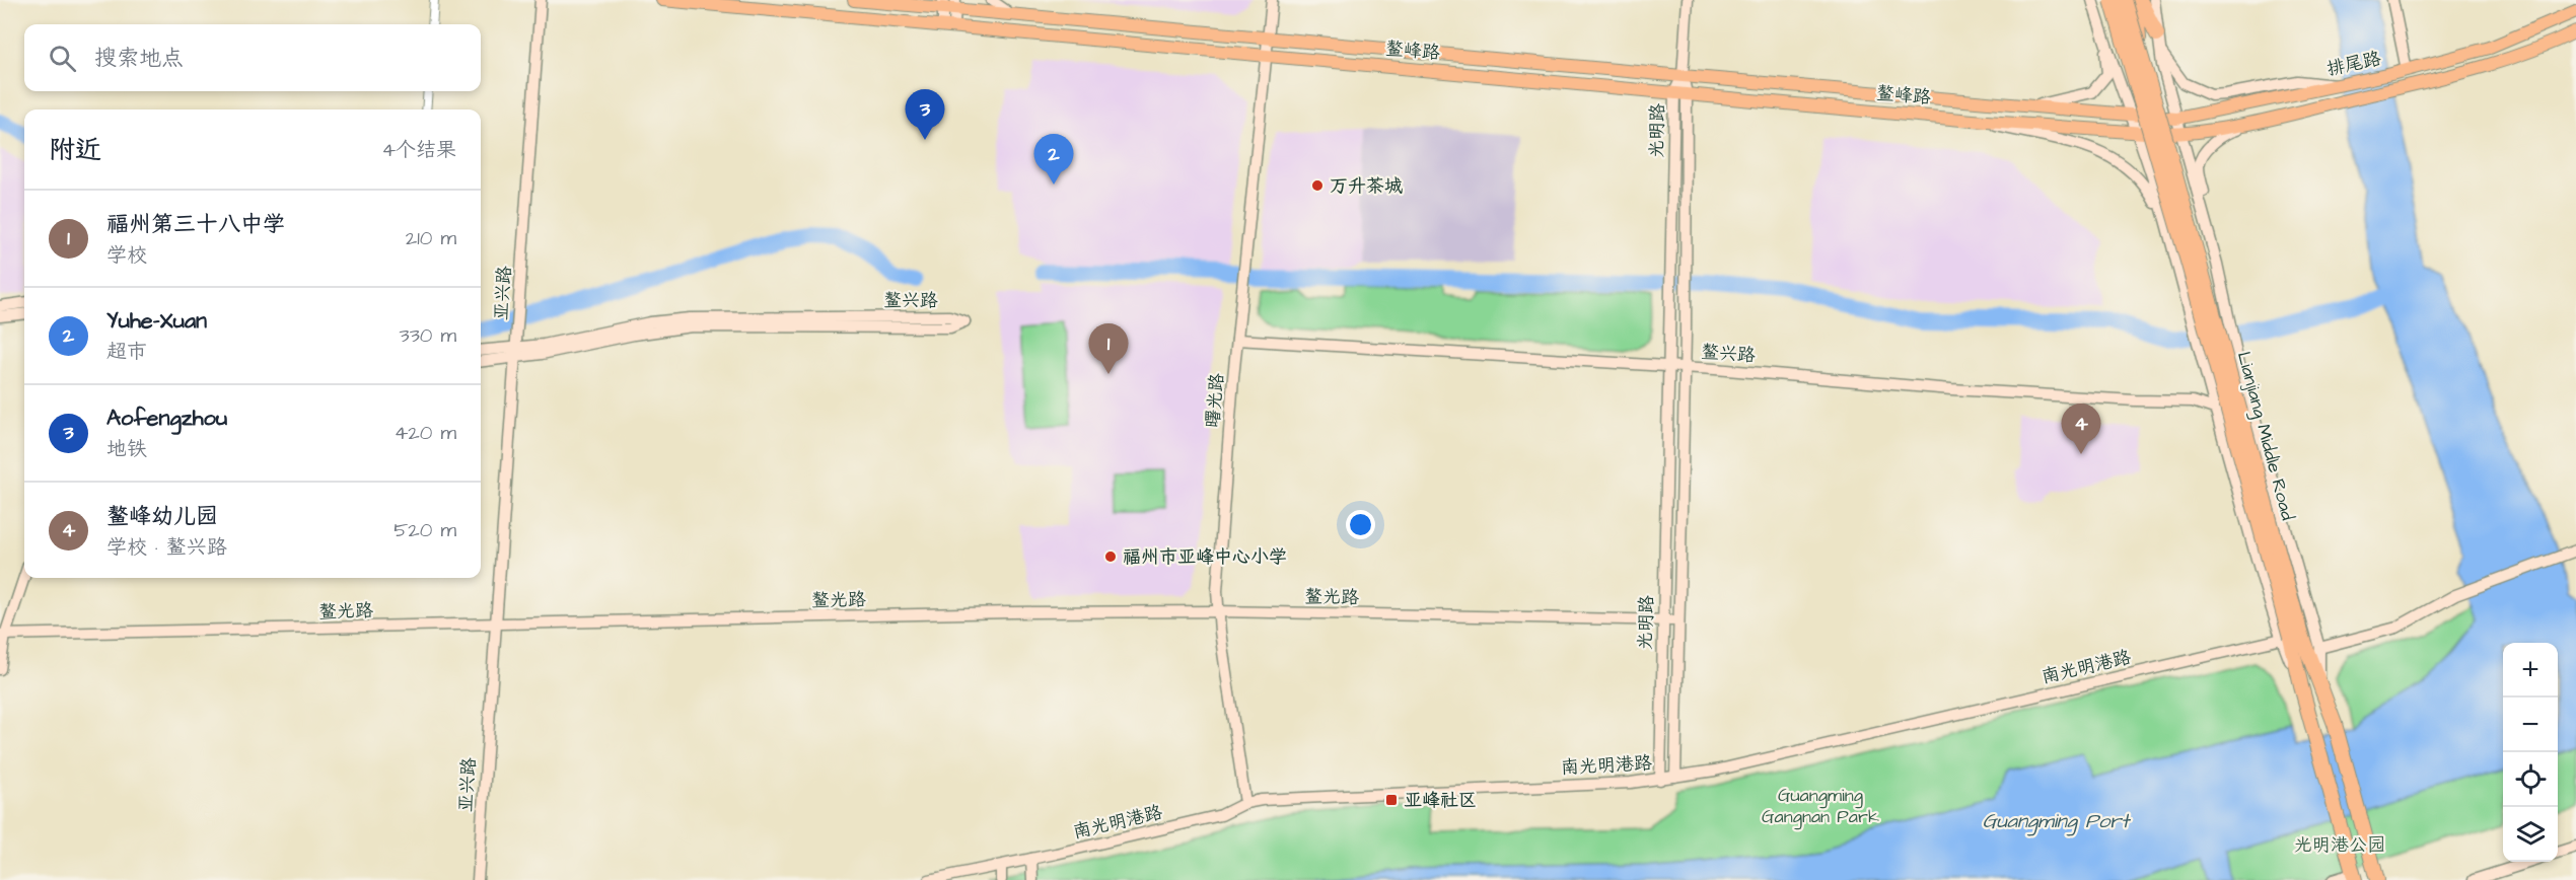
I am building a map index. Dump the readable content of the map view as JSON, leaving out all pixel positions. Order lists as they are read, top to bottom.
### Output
{
  "streets": {
    "highway": ["Lianjiang Middle Road"],
    "main road": ["鳌峰路", "排尾路"],
    "street": [
      "光明路",
      "亚兴路",
      "鳌兴路",
      "曙光路",
      "鳌光路",
      "南光明港路"
    ]
  },
  "crossings": [
    ["鳌峰路", "排尾路"],
    ["鳌峰路", "光明路"],
    ["鳌峰路", "曙光路"],
    ["光明路", "鳌兴路"],
    ["光明路", "鳌光路"],
    ["光明路", "南光明港路"],
    ["亚兴路", "鳌兴路"],
    ["亚兴路", "鳌光路"],
    ["鳌兴路", "曙光路"],
    ["曙光路", "鳌光路"],
    ["曙光路", "南光明港路"],
    ["Lianjiang Middle Road", "南光明港路"]
  ],
  "water": ["Guangming Port"],
  "parks": ["Guangming Gangnan Park", "光明港公园"],
  "places": {
    "other": ["万升茶城", "福州市亚峰中心小学"],
    "transit": ["亚峰社区"]
  },
  "page": {
    "search": "搜索地点",
    "pins": [
      "3",
      "2",
      "1",
      "4"
    ],
    "heading": ["附近", "4个结果"],
    "list": [
      {
        "mark": "1",
        "name": "福州第三十八中学",
        "note": "学校",
        "value": "210 m"
      },
      {
        "mark": "2",
        "name": "Yuhe-Xuan",
        "note": "超市",
        "value": "330 m"
      },
      {
        "mark": "3",
        "name": "Aofengzhou",
        "note": "地铁",
        "value": "420 m"
      },
      {
        "mark": "4",
        "name": "鳌峰幼儿园",
        "note": "学校 · 鳌兴路",
        "value": "520 m"
      }
    ],
    "map_buttons": ["+", "−"]
  }
}
